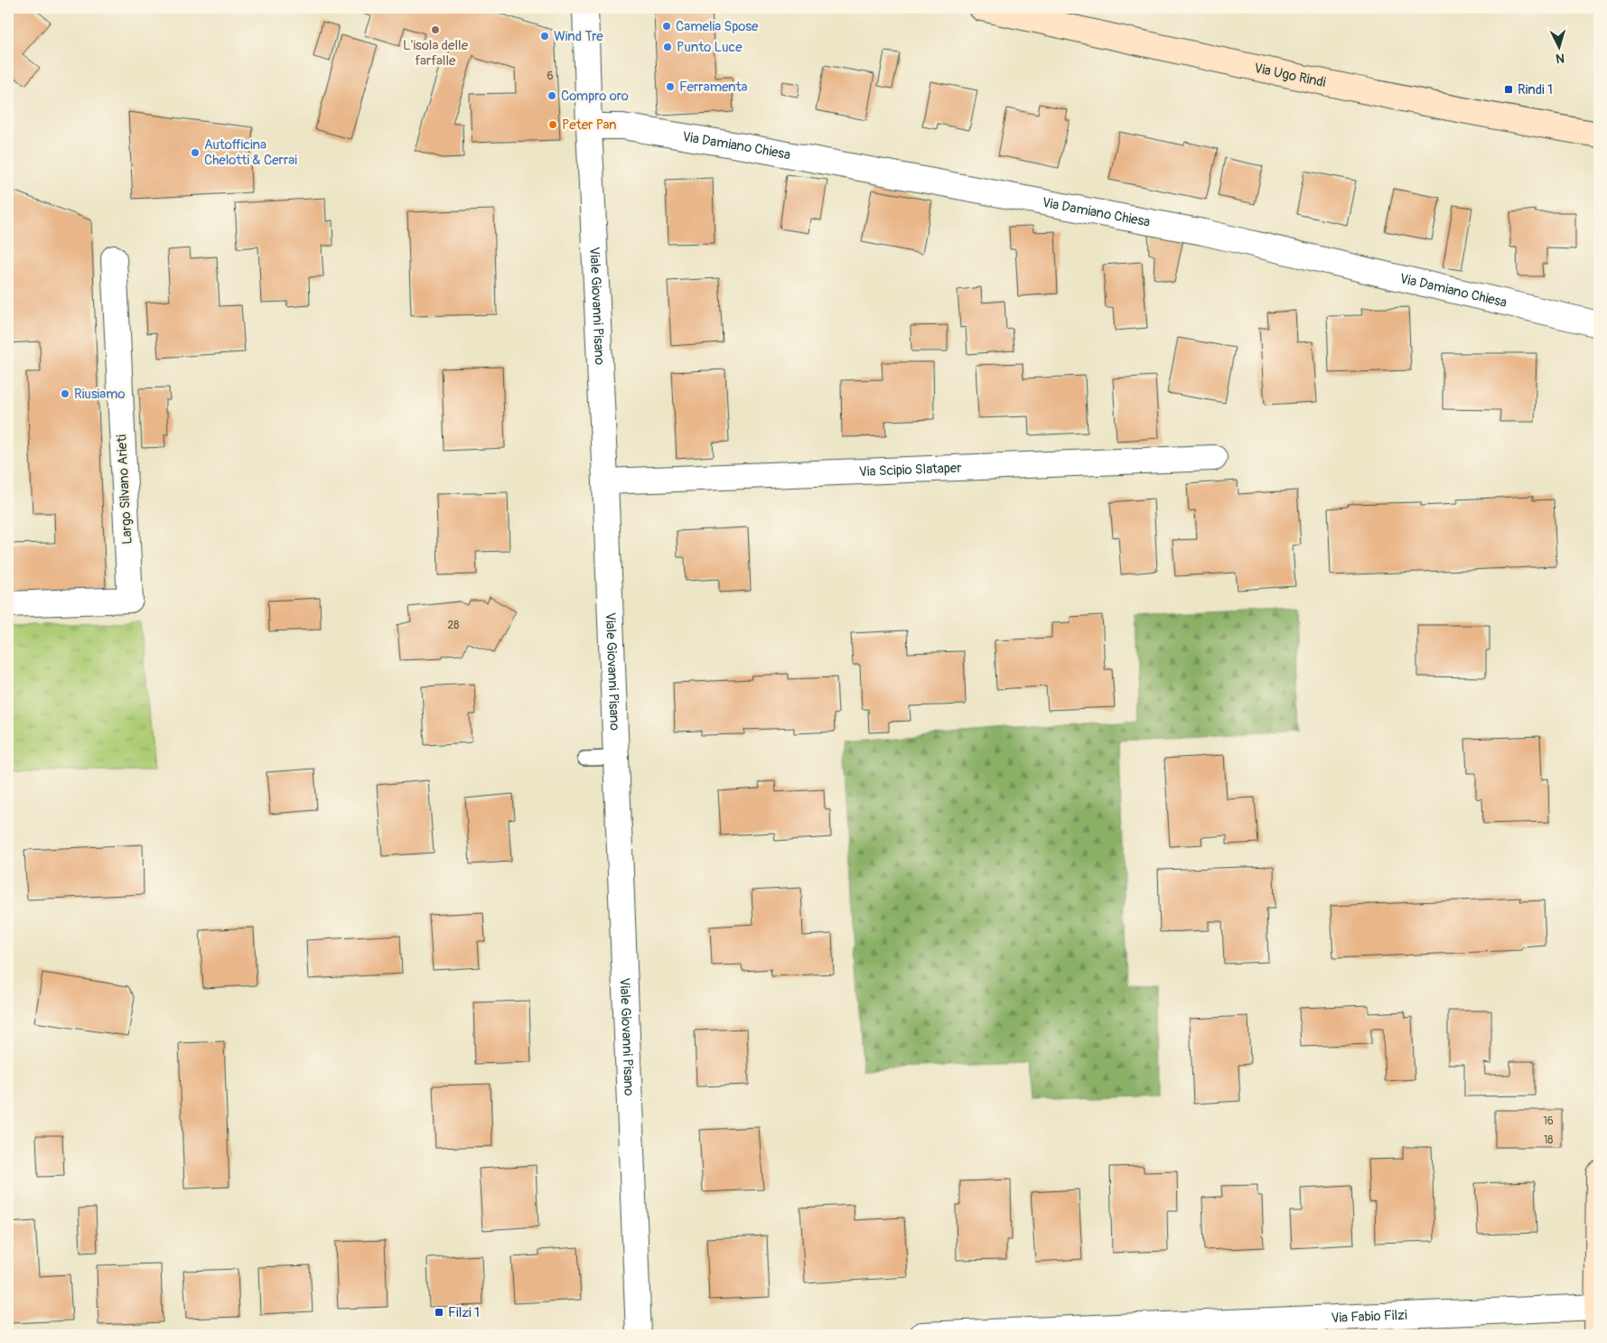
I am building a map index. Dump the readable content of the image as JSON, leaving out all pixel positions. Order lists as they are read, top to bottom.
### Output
{
  "streets": {
    "street": [
      "Via Ugo Rindi",
      "Via Damiano Chiesa",
      "Viale Giovanni Pisano",
      "Via Scipio Slataper",
      "Largo Silvano Arieti",
      "Via Fabio Filzi"
    ]
  },
  "crossings": [
    ["Via Damiano Chiesa", "Viale Giovanni Pisano"],
    ["Viale Giovanni Pisano", "Via Scipio Slataper"]
  ],
  "places": {
    "other": [
      "Camelia Spose",
      "L'isola delle farfalle",
      "Wind Tre",
      "Punto Luce",
      "Ferramenta",
      "Compro oro",
      "Peter Pan",
      "Autofficina Chelotti & Cerrai",
      "Riusiamo"
    ],
    "transit": ["Rindi 1", "Filzi 1"]
  },
  "house_numbers": [
    "6",
    "28",
    "16",
    "18"
  ],
  "north": "bottom"
}
